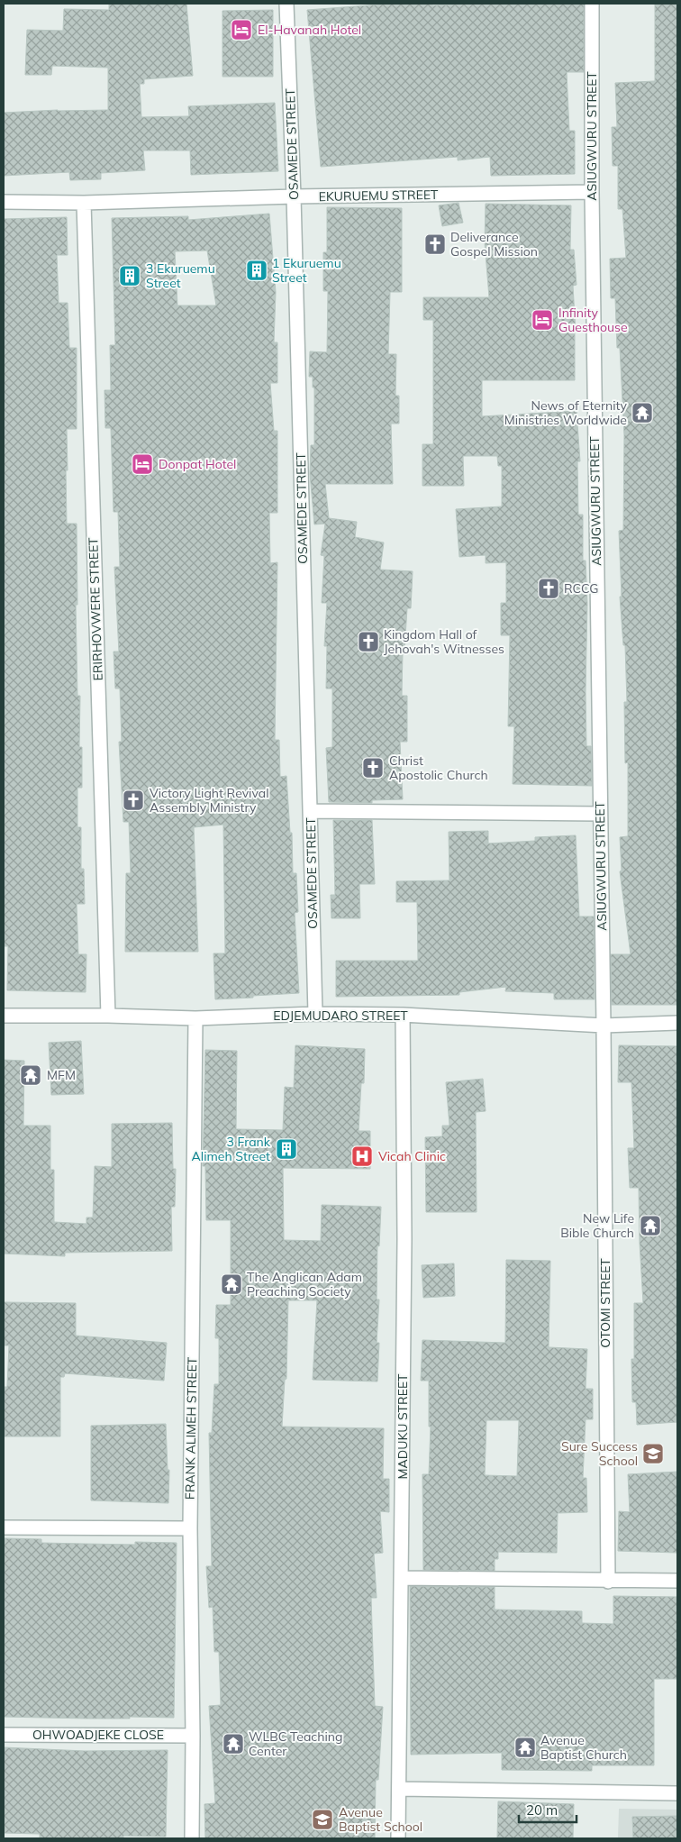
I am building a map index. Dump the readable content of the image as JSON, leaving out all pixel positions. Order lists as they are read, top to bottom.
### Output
{
  "streets": {
    "street": [
      "ASIUGWURU STREET",
      "OSAMEDE STREET",
      "EKURUEMU STREET",
      "ERIRHOVWERE STREET",
      "EDJEMUDARO STREET",
      "OTOMI STREET",
      "MADUKU STREET",
      "FRANK ALIMEH STREET",
      "OHWOADJEKE CLOSE"
    ]
  },
  "crossings": [
    ["ASIUGWURU STREET", "EKURUEMU STREET"],
    ["ASIUGWURU STREET", "EDJEMUDARO STREET"],
    ["ASIUGWURU STREET", "OTOMI STREET"],
    ["OSAMEDE STREET", "EKURUEMU STREET"],
    ["OSAMEDE STREET", "EDJEMUDARO STREET"],
    ["EKURUEMU STREET", "ERIRHOVWERE STREET"],
    ["ERIRHOVWERE STREET", "EDJEMUDARO STREET"],
    ["EDJEMUDARO STREET", "OTOMI STREET"],
    ["EDJEMUDARO STREET", "MADUKU STREET"],
    ["EDJEMUDARO STREET", "FRANK ALIMEH STREET"],
    ["FRANK ALIMEH STREET", "OHWOADJEKE CLOSE"]
  ],
  "places": {
    "hotel": ["El-Havanah Hotel", "Infinity Guesthouse", "Donpat Hotel"],
    "church": [
      "Deliverance Gospel Mission",
      "RCCG",
      "Kingdom Hall of Jehovah's Witnesses",
      "Christ Apostolic Church",
      "Victory Light Revival Assembly Ministry"
    ],
    "building": ["1 Ekuruemu Street", "3 Ekuruemu Street", "3 Frank Alimeh Street"],
    "temple": [
      "News of Eternity Ministries Worldwide",
      "MFM",
      "New Life Bible Church",
      "The Anglican Adam Preaching Society",
      "WLBC Teaching Center",
      "Avenue Baptist Church"
    ],
    "hospital": ["Vicah Clinic"],
    "school or university": ["Sure Success School", "Avenue Baptist School"]
  },
  "scale_bar": "20 m"
}
